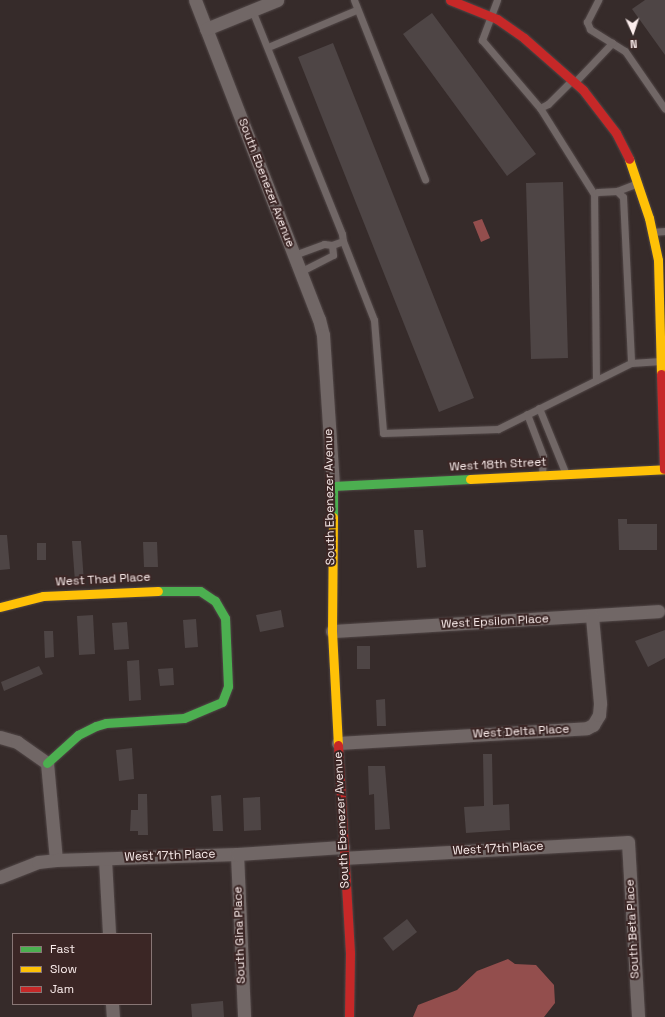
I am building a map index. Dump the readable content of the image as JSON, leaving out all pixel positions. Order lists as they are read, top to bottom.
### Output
{
  "streets": {
    "street": [
      "South Ebenezer Avenue",
      "West 18th Street",
      "West Thad Place",
      "West Epsilon Place",
      "West Delta Place",
      "West 17th Place",
      "South Beta Place",
      "South Gina Place"
    ]
  },
  "crossings": [
    ["South Ebenezer Avenue", "West 18th Street"],
    ["South Ebenezer Avenue", "West Epsilon Place"],
    ["South Ebenezer Avenue", "West Delta Place"],
    ["South Ebenezer Avenue", "West 17th Place"],
    ["West Epsilon Place", "West Delta Place"],
    ["West 17th Place", "South Beta Place"],
    ["West 17th Place", "South Gina Place"]
  ],
  "legend": ["Fast", "Slow", "Jam"],
  "north": "bottom"
}
